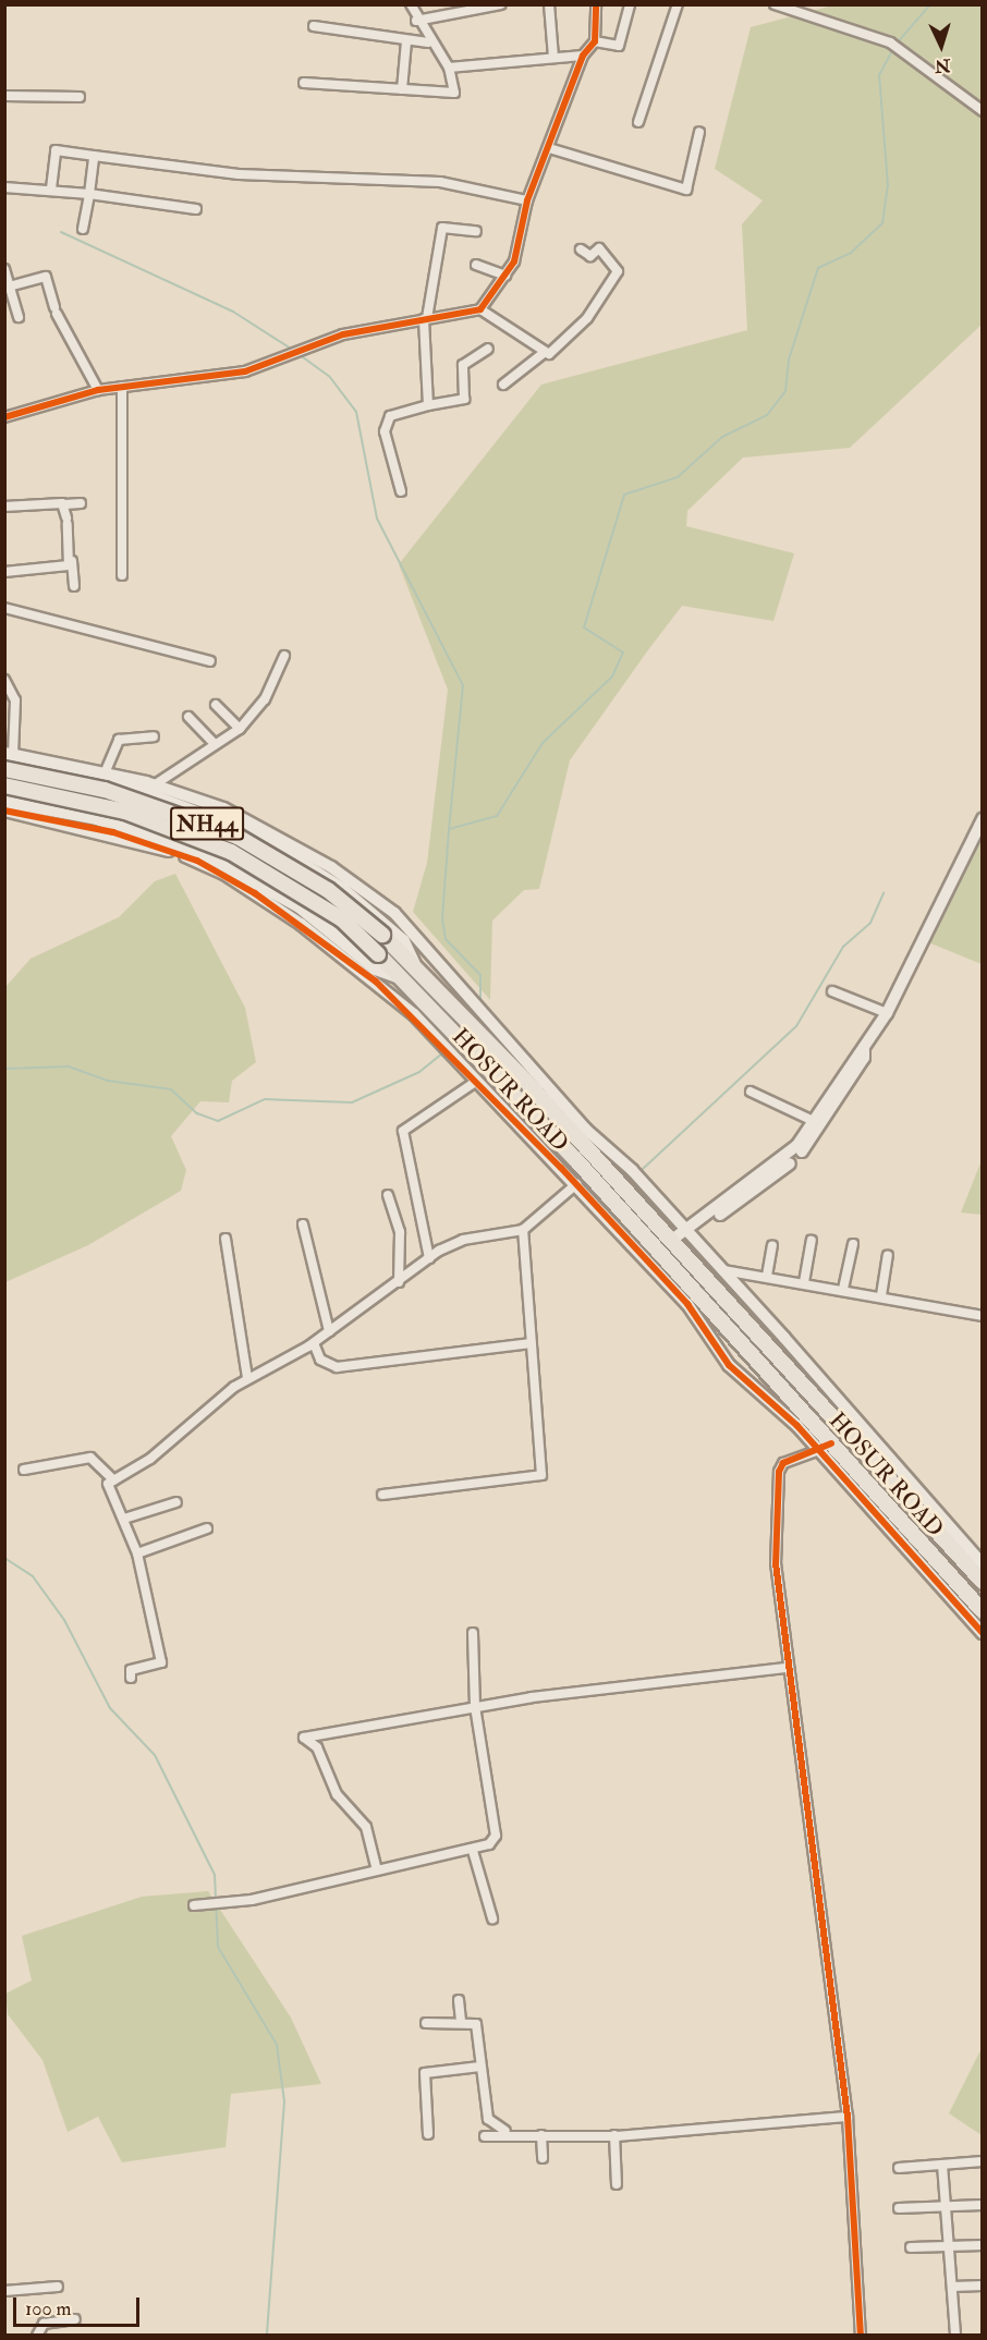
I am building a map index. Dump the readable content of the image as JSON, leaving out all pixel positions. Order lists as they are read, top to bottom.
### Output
{
  "streets": {
    "highway": ["NH44", "HOSUR ROAD"]
  },
  "crossings": [
    ["NH44", "HOSUR ROAD"]
  ],
  "scale_bar": "100 m",
  "north": "bottom"
}
